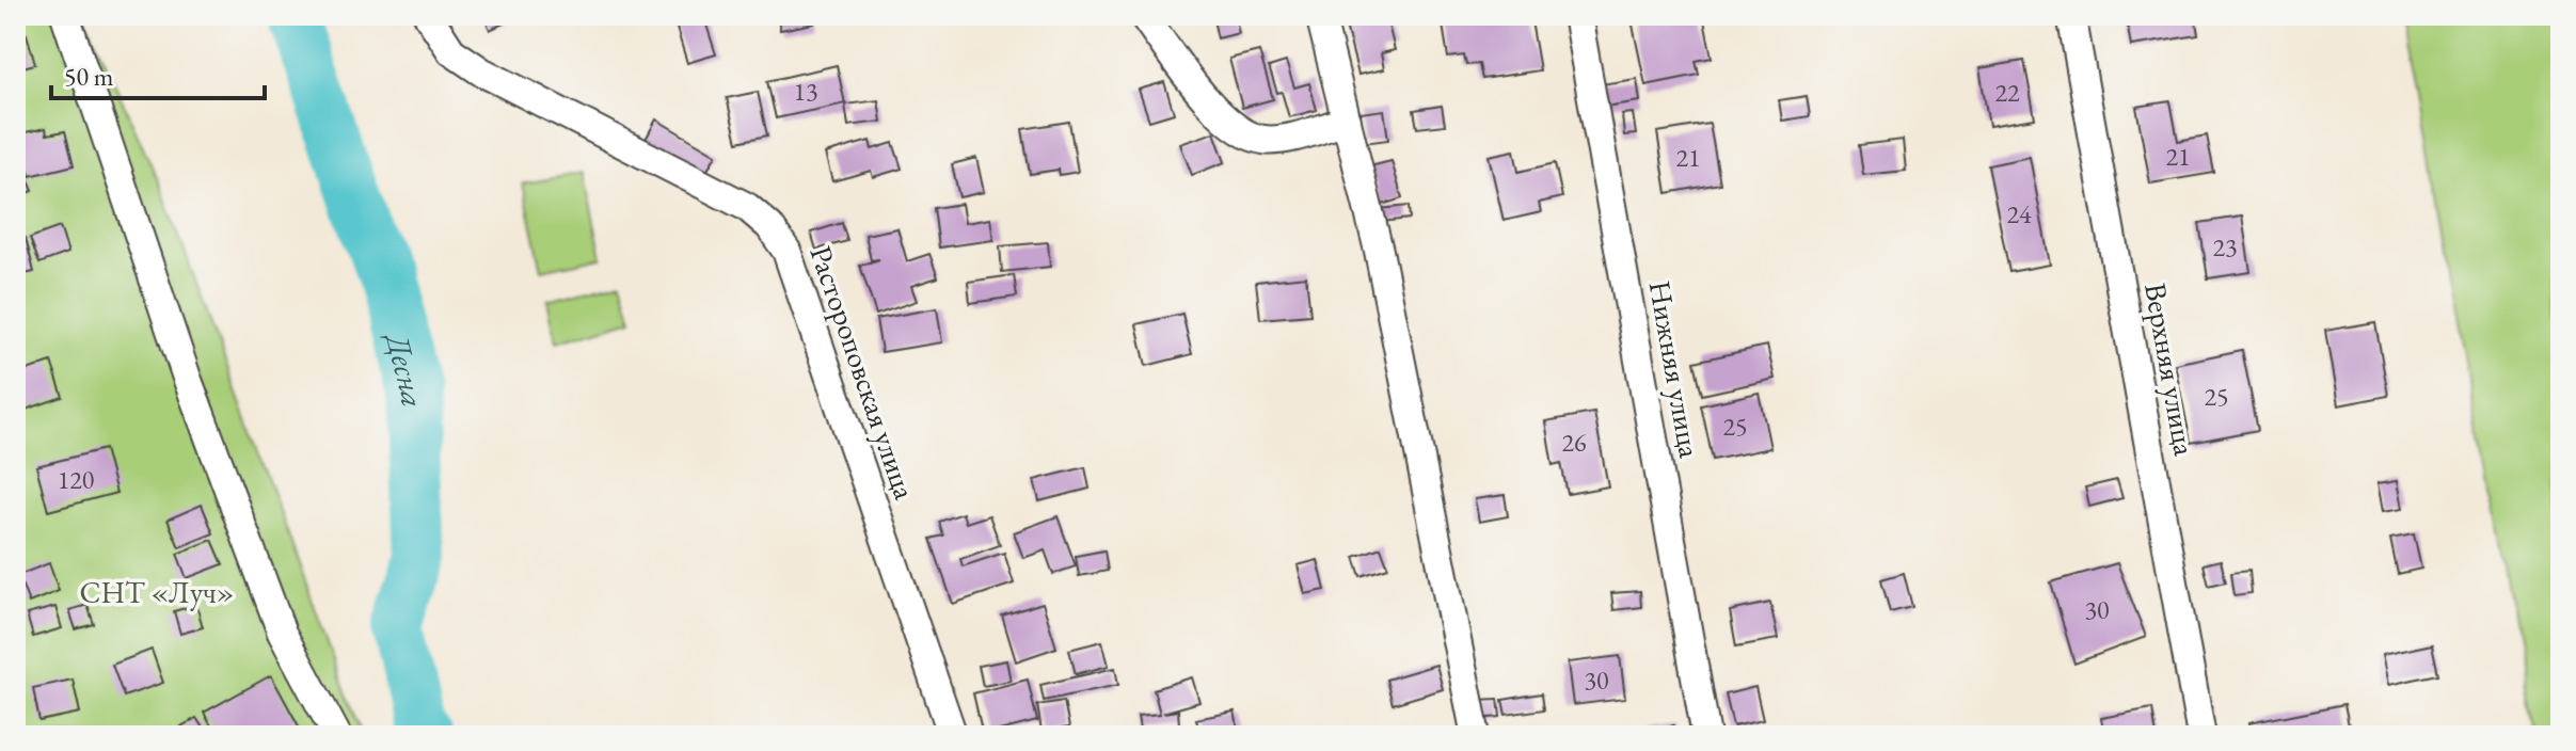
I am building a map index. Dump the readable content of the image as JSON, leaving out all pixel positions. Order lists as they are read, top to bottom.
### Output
{
  "streets": {
    "street": ["Нижняя улица", "Верхняя улица", "Растороповская улица"]
  },
  "water": ["Десна"],
  "parks": ["СНТ «Луч»"],
  "house_numbers": [
    "13",
    "22",
    "21",
    "21",
    "24",
    "23",
    "25",
    "25",
    "26",
    "120",
    "30",
    "30"
  ],
  "scale_bar": "50 m"
}
